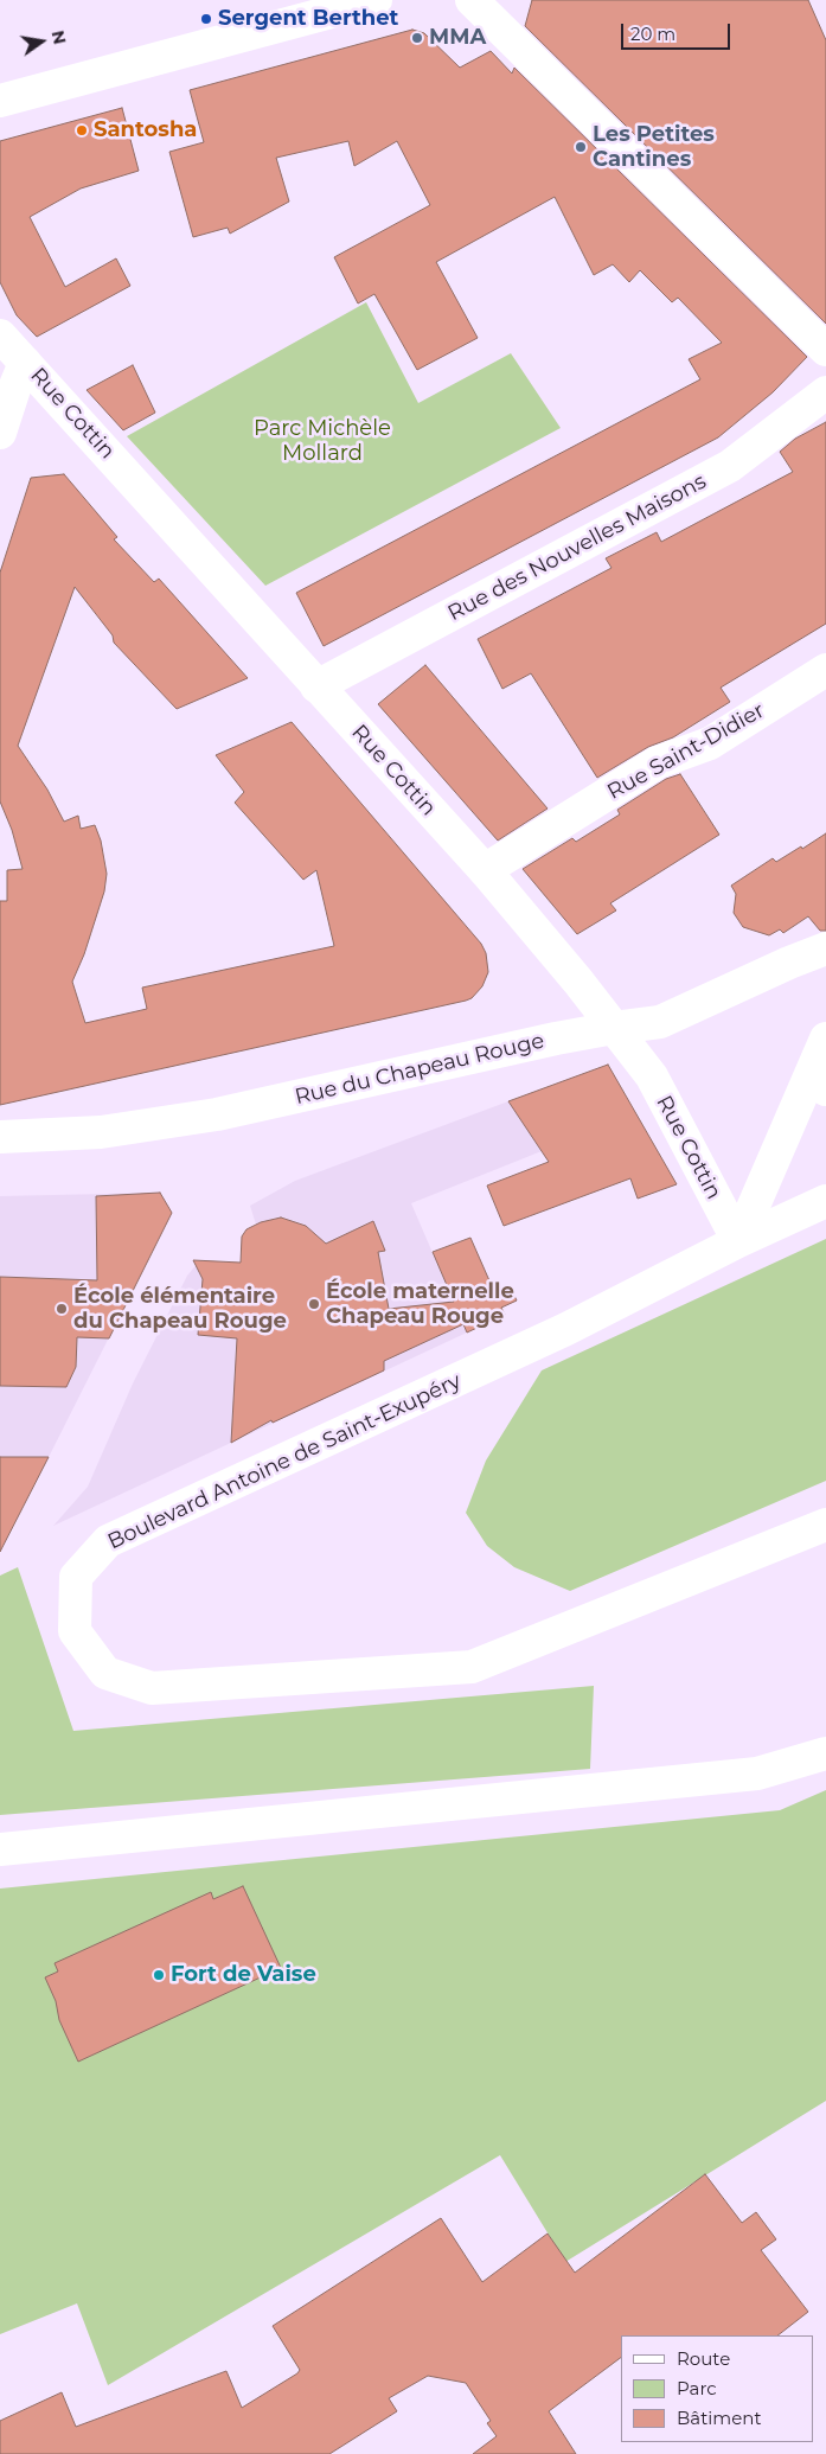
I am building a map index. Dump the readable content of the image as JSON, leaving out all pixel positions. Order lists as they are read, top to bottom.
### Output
{
  "streets": {
    "street": [
      "Rue Cottin",
      "Rue des Nouvelles Maisons",
      "Rue Saint-Didier",
      "Rue du Chapeau Rouge",
      "Boulevard Antoine de Saint-Exupéry"
    ]
  },
  "crossings": [
    ["Rue Cottin", "Rue des Nouvelles Maisons"],
    ["Rue Cottin", "Rue Saint-Didier"],
    ["Rue Cottin", "Rue du Chapeau Rouge"],
    ["Rue Cottin", "Boulevard Antoine de Saint-Exupéry"]
  ],
  "parks": ["Parc Michèle Mollard"],
  "places": [
    "Sergent Berthet",
    "MMA",
    "Santosha",
    "Les Petites Cantines",
    "École maternelle Chapeau Rouge",
    "École élémentaire du Chapeau Rouge",
    "Fort de Vaise"
  ],
  "legend": ["Route", "Parc", "Bâtiment"],
  "scale_bar": "20 m",
  "north": "right"
}
